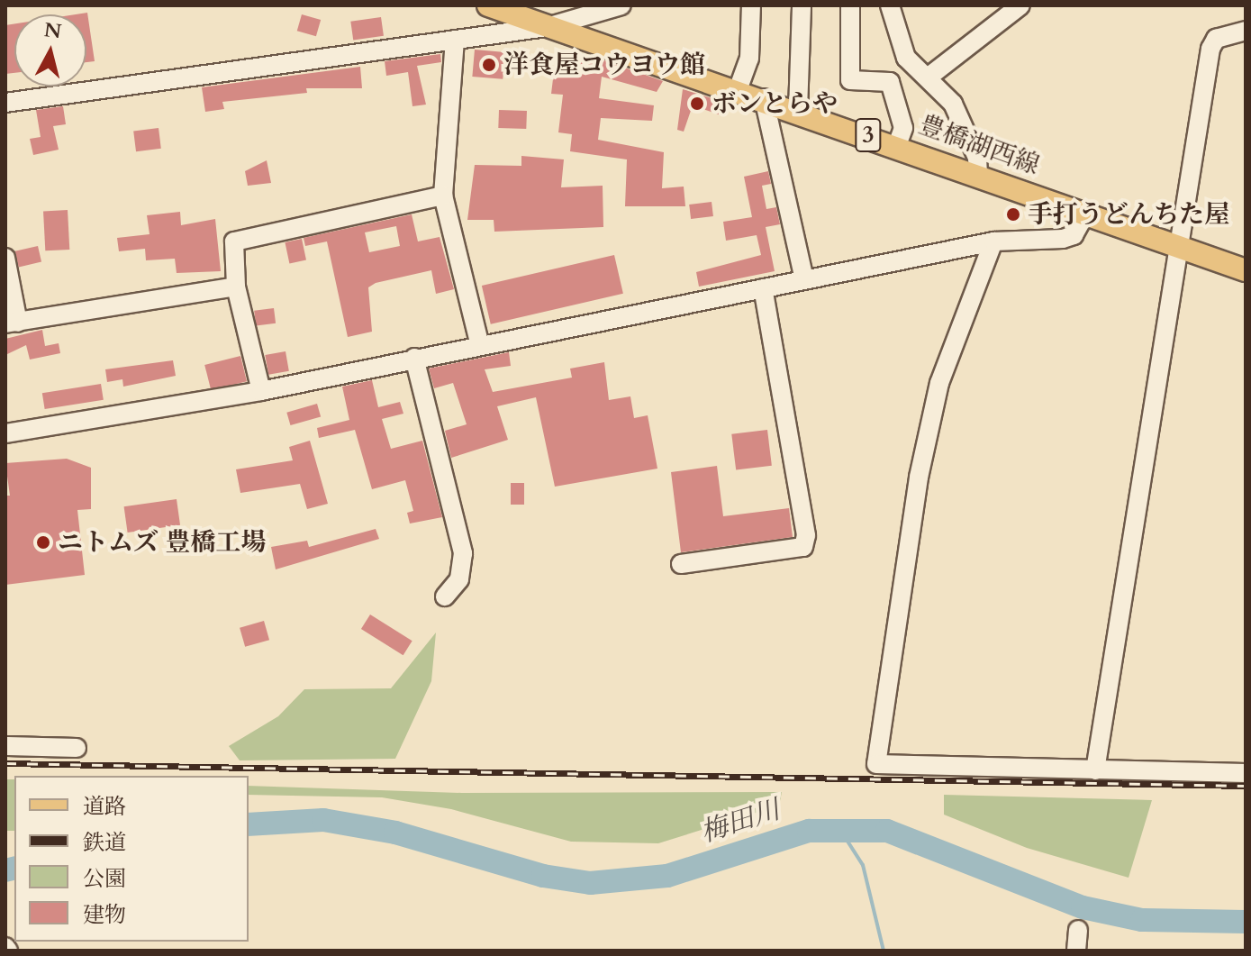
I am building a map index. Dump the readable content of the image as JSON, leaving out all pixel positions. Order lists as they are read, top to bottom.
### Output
{
  "streets": {
    "main road": ["3", "豊橋湖西線"]
  },
  "water": ["梅田川"],
  "places": [
    "洋食屋コウヨウ館",
    "ボンとらや",
    "手打うどんちた屋",
    "ニトムズ 豊橋工場"
  ],
  "legend": [
    "道路",
    "鉄道",
    "公園",
    "建物"
  ],
  "north": "top"
}
